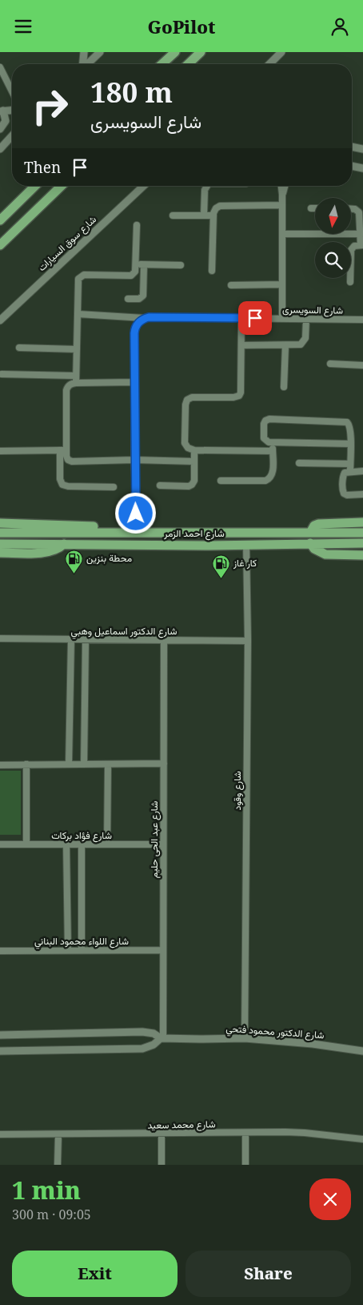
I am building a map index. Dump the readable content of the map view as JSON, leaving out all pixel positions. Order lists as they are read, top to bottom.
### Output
{
  "streets": {
    "main road": ["شارع احمد الزمر"],
    "street": [
      "شارع سوق السيارات",
      "شارع السويسرى",
      "شارع الدكتور اسماعيل وهبي",
      "شارع وقود",
      "شارع فؤاد بركات",
      "شارع عبد الحى حليم",
      "شارع اللواء محمود البناني",
      "شارع الدكتور محمود فتحي",
      "شارع محمد سعيد"
    ]
  },
  "crossings": [
    ["شارع احمد الزمر", "شارع وقود"],
    ["شارع الدكتور اسماعيل وهبي", "شارع وقود"],
    ["شارع الدكتور اسماعيل وهبي", "شارع عبد الحى حليم"],
    ["شارع وقود", "شارع الدكتور محمود فتحي"],
    ["شارع فؤاد بركات", "شارع عبد الحى حليم"],
    ["شارع عبد الحى حليم", "شارع اللواء محمود البناني"],
    ["شارع عبد الحى حليم", "شارع الدكتور محمود فتحي"]
  ],
  "places": {
    "fuel station": ["محطة بنزين", "كار غاز"]
  },
  "north": "bottom",
  "page": {
    "header": "GoPilot",
    "turn": ["180 m", "شارع السويسرى"],
    "then": "Then",
    "heading": ["1 min", "300 m · 09:05"],
    "buttons": ["Exit", "Share"]
  }
}
